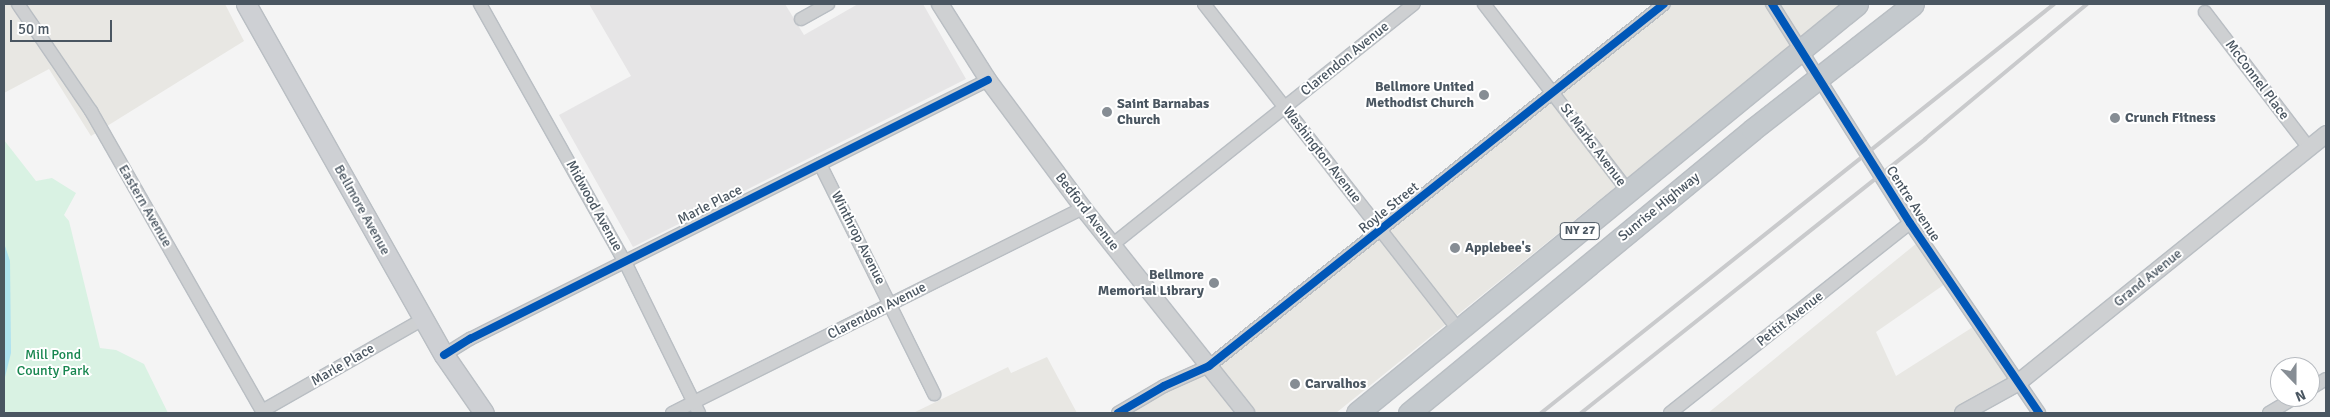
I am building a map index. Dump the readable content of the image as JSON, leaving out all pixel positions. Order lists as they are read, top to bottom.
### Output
{
  "streets": {
    "highway": ["Sunrise Highway", "NY 27"],
    "main road": ["Bellmore Avenue"],
    "street": [
      "Clarendon Avenue",
      "McConnel Place",
      "St Marks Avenue",
      "Washington Avenue",
      "Centre Avenue",
      "Marle Place",
      "Eastern Avenue",
      "Midwood Avenue",
      "Royle Street",
      "Bedford Avenue",
      "Winthrop Avenue",
      "Grand Avenue",
      "Pettit Avenue"
    ]
  },
  "crossings": [
    ["Clarendon Avenue", "Washington Avenue"],
    ["Clarendon Avenue", "Midwood Avenue"],
    ["Clarendon Avenue", "Bedford Avenue"],
    ["Clarendon Avenue", "Winthrop Avenue"],
    ["McConnel Place", "Grand Avenue"],
    ["St Marks Avenue", "Royle Street"],
    ["St Marks Avenue", "NY 27"],
    ["Washington Avenue", "Royle Street"],
    ["Washington Avenue", "NY 27"],
    ["Centre Avenue", "Sunrise Highway"],
    ["Centre Avenue", "NY 27"],
    ["Centre Avenue", "Grand Avenue"],
    ["Centre Avenue", "Pettit Avenue"],
    ["Marle Place", "Eastern Avenue"],
    ["Marle Place", "Midwood Avenue"],
    ["Marle Place", "Bellmore Avenue"],
    ["Marle Place", "Bedford Avenue"],
    ["Marle Place", "Winthrop Avenue"],
    ["Royle Street", "Bedford Avenue"]
  ],
  "parks": ["Mill Pond County Park"],
  "places": [
    "Bellmore United Methodist Church",
    "Saint Barnabas Church",
    "Crunch Fitness",
    "Applebee's",
    "Bellmore Memorial Library",
    "Carvalhos"
  ],
  "scale_bar": "50 m",
  "north": "bottom"
}
